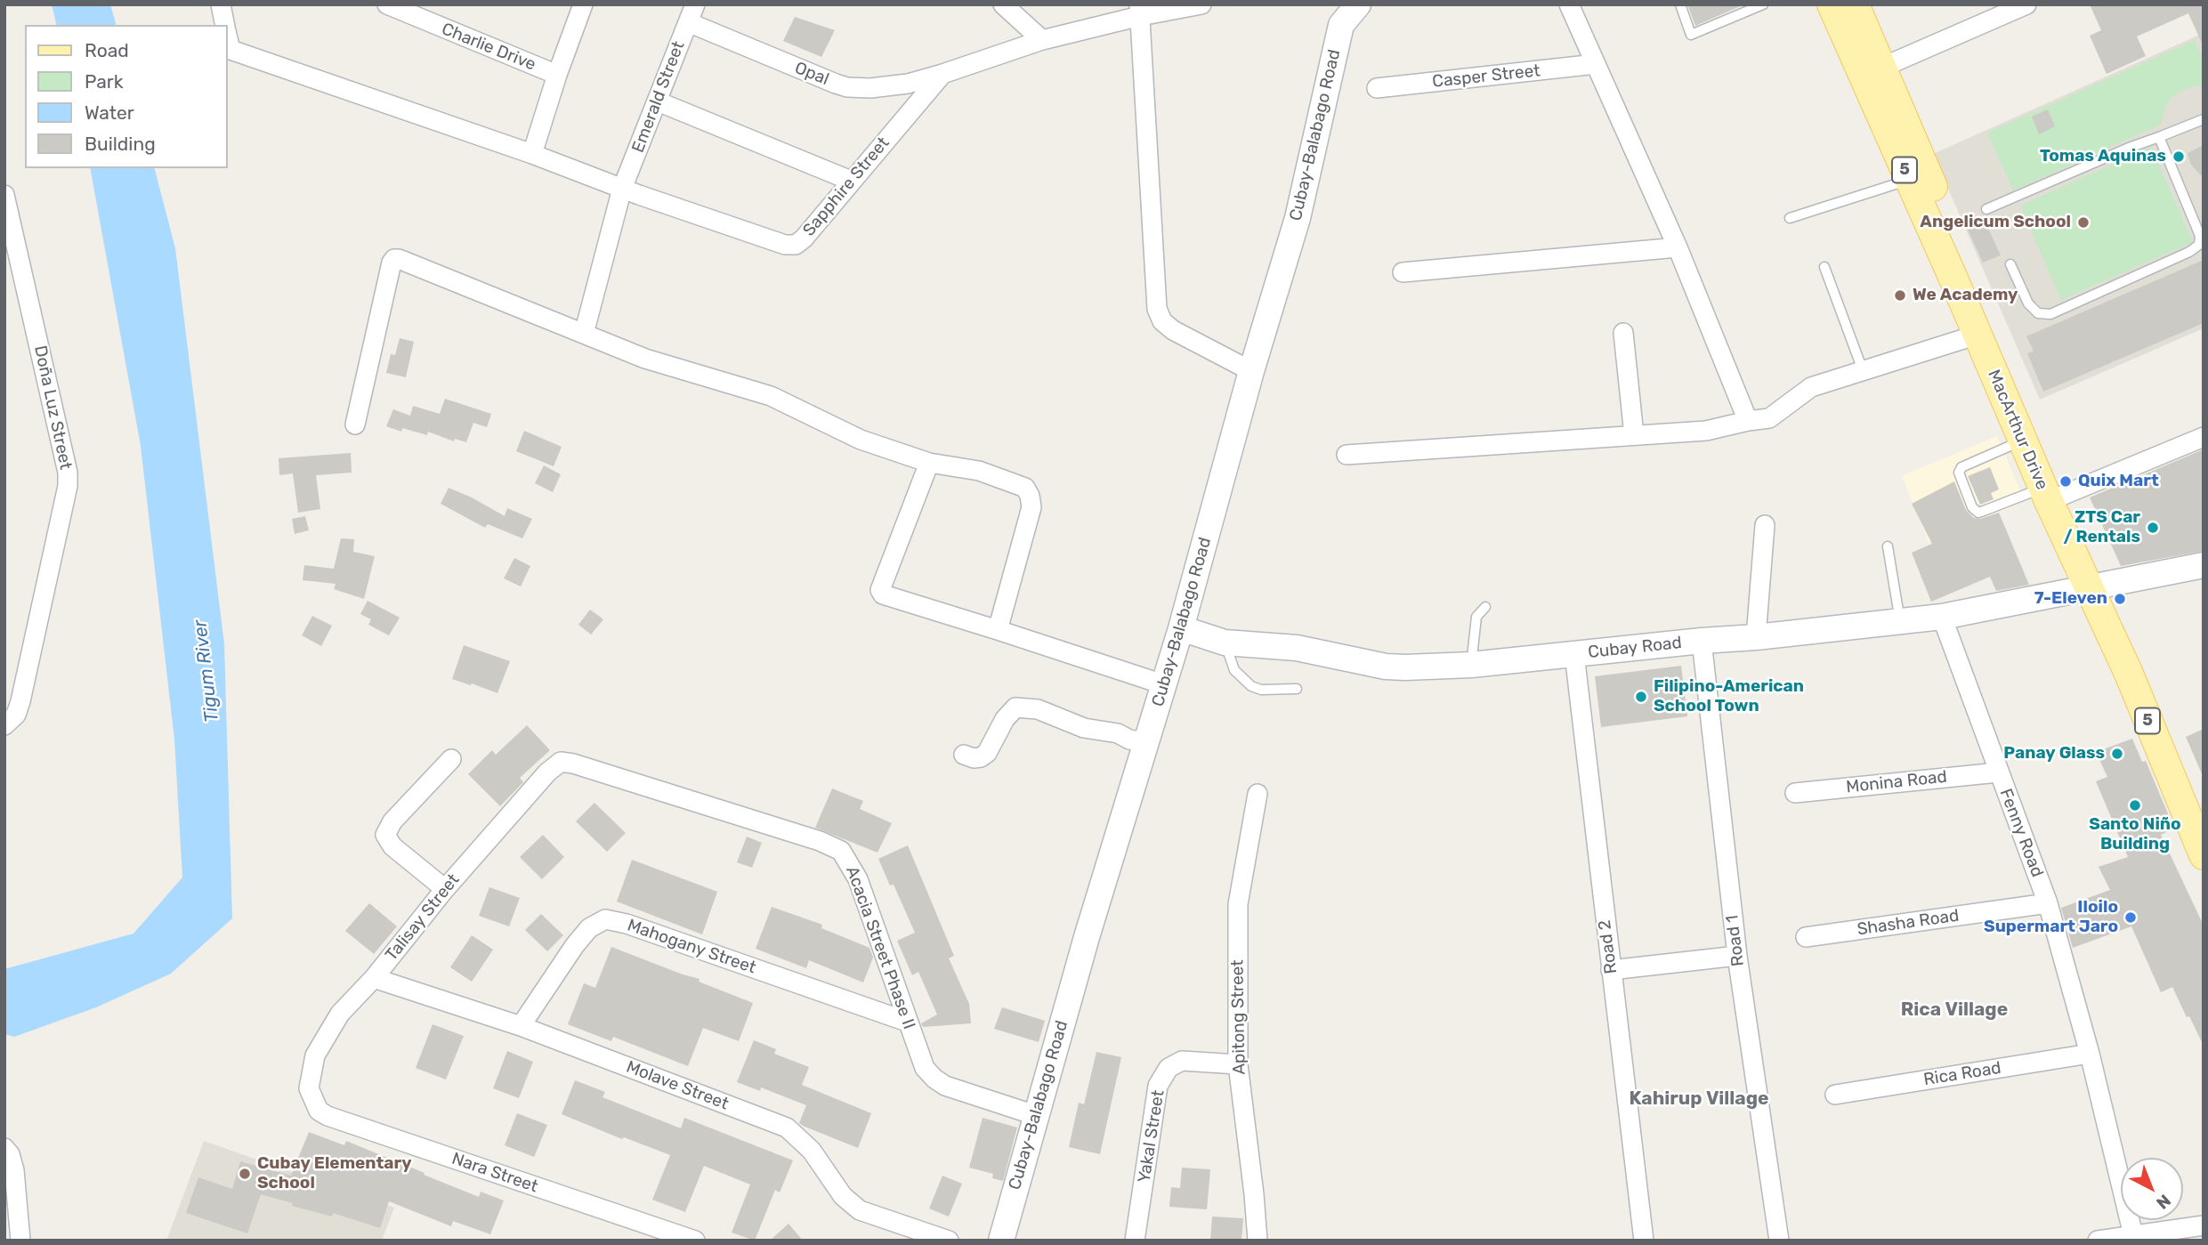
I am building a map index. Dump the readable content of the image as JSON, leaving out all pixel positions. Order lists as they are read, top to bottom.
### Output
{
  "streets": {
    "main road": [
      "Cubay-Balabago Road",
      "5",
      "MacArthur Drive",
      "Cubay Road"
    ],
    "street": [
      "Charlie Drive",
      "Opal",
      "Casper Street",
      "Emerald Street",
      "Sapphire Street",
      "Doña Luz Street",
      "Monina Road",
      "Fenny Road",
      "Talisay Street",
      "Shasha Road",
      "Road 1",
      "Mahogany Street",
      "Road 2",
      "Acacia Street Phase II",
      "Apitong Street",
      "Rica Road",
      "Molave Street",
      "Yakal Street",
      "Nara Street"
    ]
  },
  "crossings": [
    ["Opal", "Emerald Street"],
    ["Opal", "Sapphire Street"],
    ["Emerald Street", "Sapphire Street"],
    ["Cubay-Balabago Road", "Cubay Road"],
    ["Cubay-Balabago Road", "Acacia Street Phase II"],
    ["5", "Cubay Road"],
    ["Cubay Road", "Fenny Road"],
    ["Cubay Road", "Road 1"],
    ["Cubay Road", "Road 2"],
    ["Monina Road", "Fenny Road"],
    ["Fenny Road", "Shasha Road"],
    ["Fenny Road", "Rica Road"],
    ["Talisay Street", "Acacia Street Phase II"],
    ["Talisay Street", "Molave Street"],
    ["Talisay Street", "Nara Street"],
    ["Mahogany Street", "Acacia Street Phase II"],
    ["Mahogany Street", "Molave Street"],
    ["Apitong Street", "Yakal Street"]
  ],
  "districts": ["Rica Village", "Kahirup Village"],
  "water": ["Tigum River"],
  "places": [
    "Tomas Aquinas",
    "Angelicum School",
    "We Academy",
    "Quix Mart",
    "ZTS Car / Rentals",
    "7-Eleven",
    "Filipino-American School Town",
    "Panay Glass",
    "Santo Niño Building",
    "Iloilo Supermart Jaro",
    "Cubay Elementary School"
  ],
  "legend": [
    "Road",
    "Park",
    "Water",
    "Building"
  ],
  "north": "bottom right"
}
